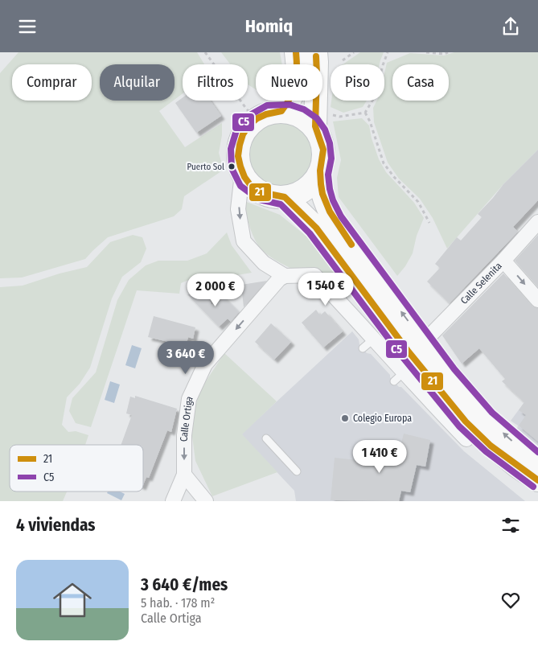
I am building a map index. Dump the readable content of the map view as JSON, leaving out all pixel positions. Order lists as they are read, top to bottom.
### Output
{
  "streets": {
    "street": ["Calle Selenita", "Calle Ortiga"]
  },
  "one_way": ["Calle Ortiga"],
  "places": ["Puerto Sol", "Colegio Europa"],
  "lines": ["transit line 21", "transit line C5"],
  "legend": ["21", "C5"],
  "page": {
    "header": "Homiq",
    "chip": [
      "Comprar",
      "Alquilar",
      "Filtros",
      "Nuevo",
      "Piso",
      "Casa"
    ],
    "price": [
      "1 540 €",
      "2 000 €",
      "3 640 €",
      "1 410 €"
    ],
    "heading": "4 viviendas",
    "list": [
      {
        "name": "3 640 €/mes",
        "note": "5 hab. · 178 m² · Calle Ortiga"
      }
    ]
  }
}
